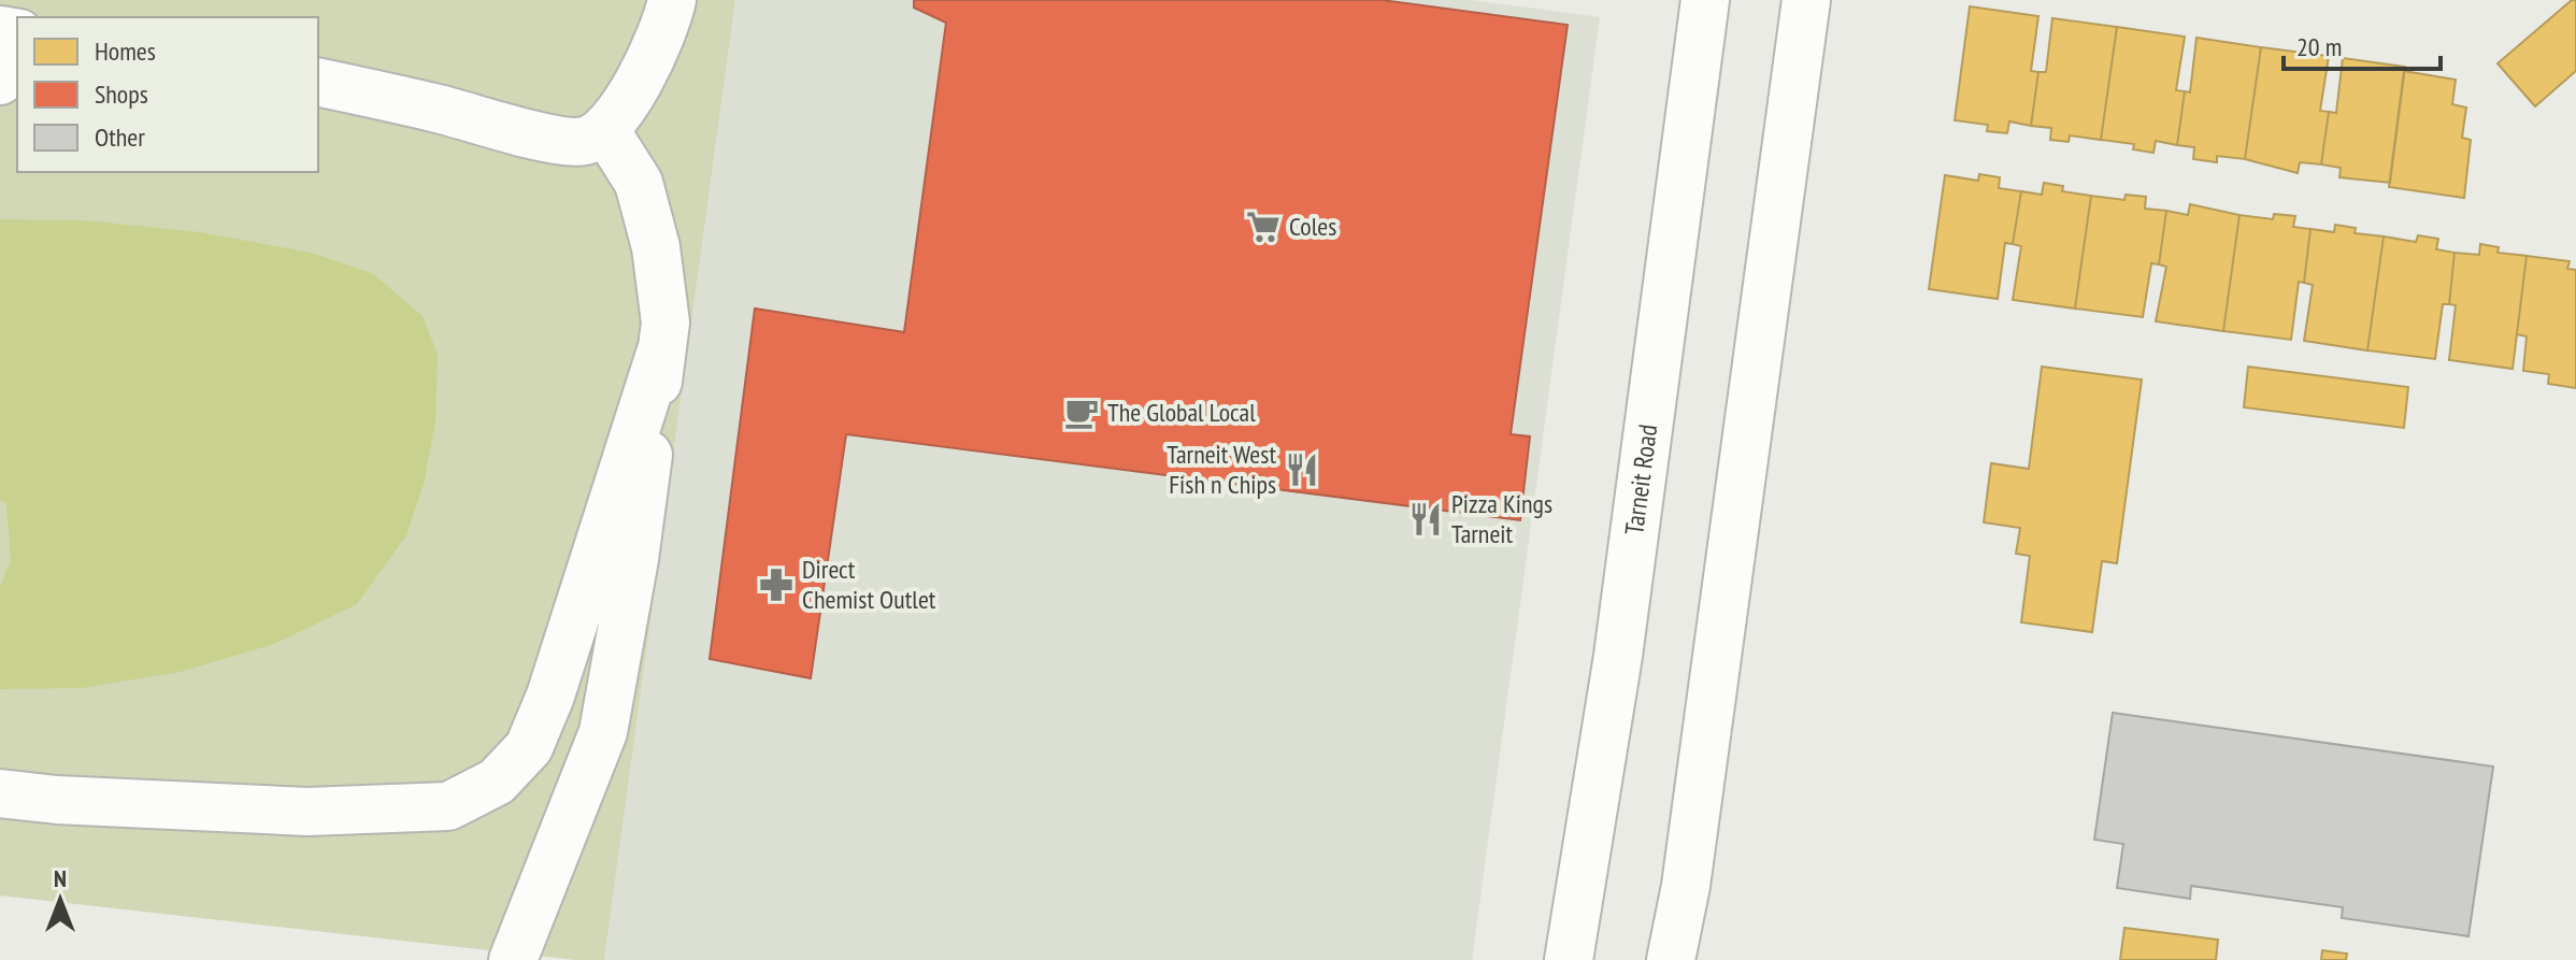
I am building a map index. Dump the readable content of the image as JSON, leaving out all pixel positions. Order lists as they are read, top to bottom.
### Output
{
  "streets": {
    "street": ["Tarneit Road"]
  },
  "places": {
    "supermarket": ["Coles"],
    "cafe": ["The Global Local"],
    "restaurant": ["Tarneit West Fish n Chips", "Pizza Kings Tarneit"],
    "pharmacy": ["Direct Chemist Outlet"]
  },
  "legend": ["Homes", "Shops", "Other"],
  "scale_bar": "20 m",
  "north": "top"
}
